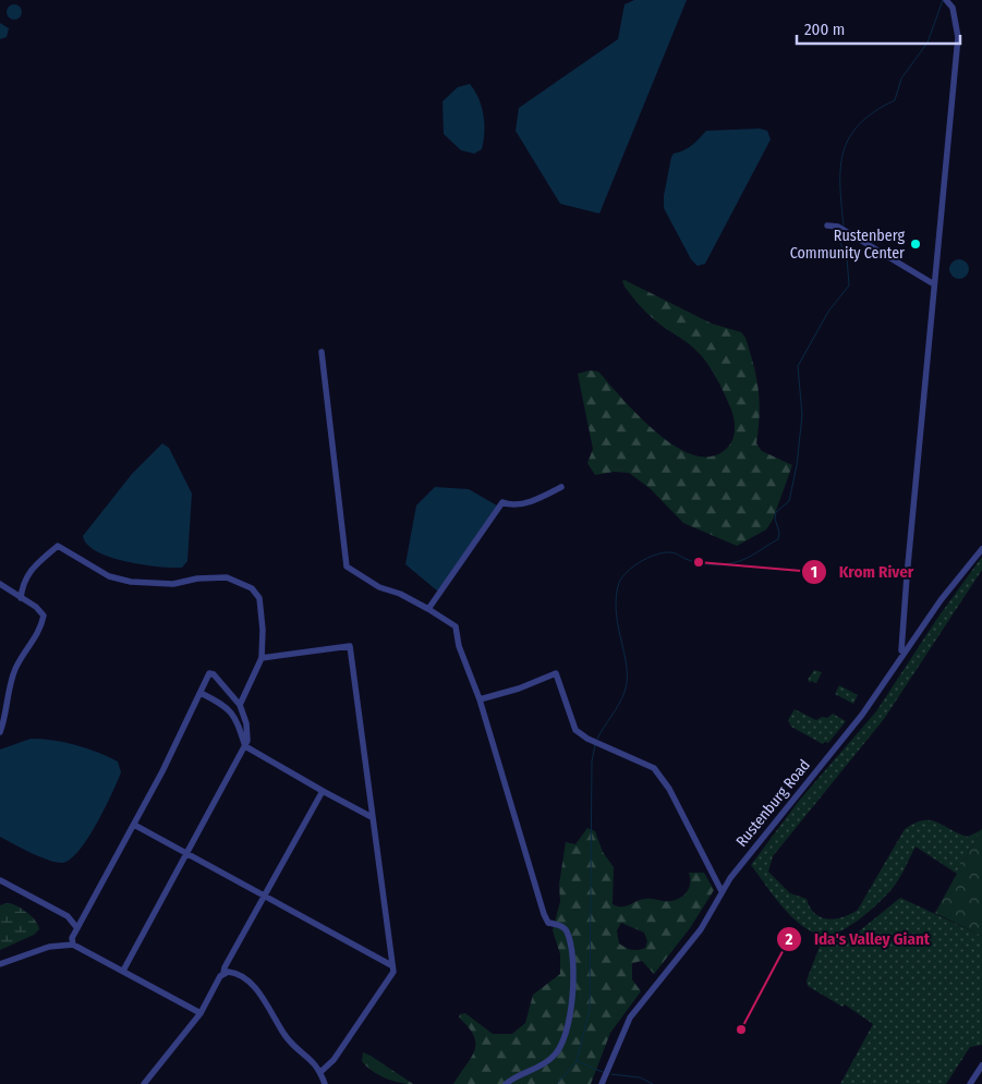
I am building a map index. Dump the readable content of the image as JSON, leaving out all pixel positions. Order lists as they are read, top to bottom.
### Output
{
  "streets": {
    "street": ["Rustenburg Road"]
  },
  "places": ["Rustenberg Community Center", "Krom River", "Ida's Valley Giant"],
  "scale_bar": "200 m"
}
